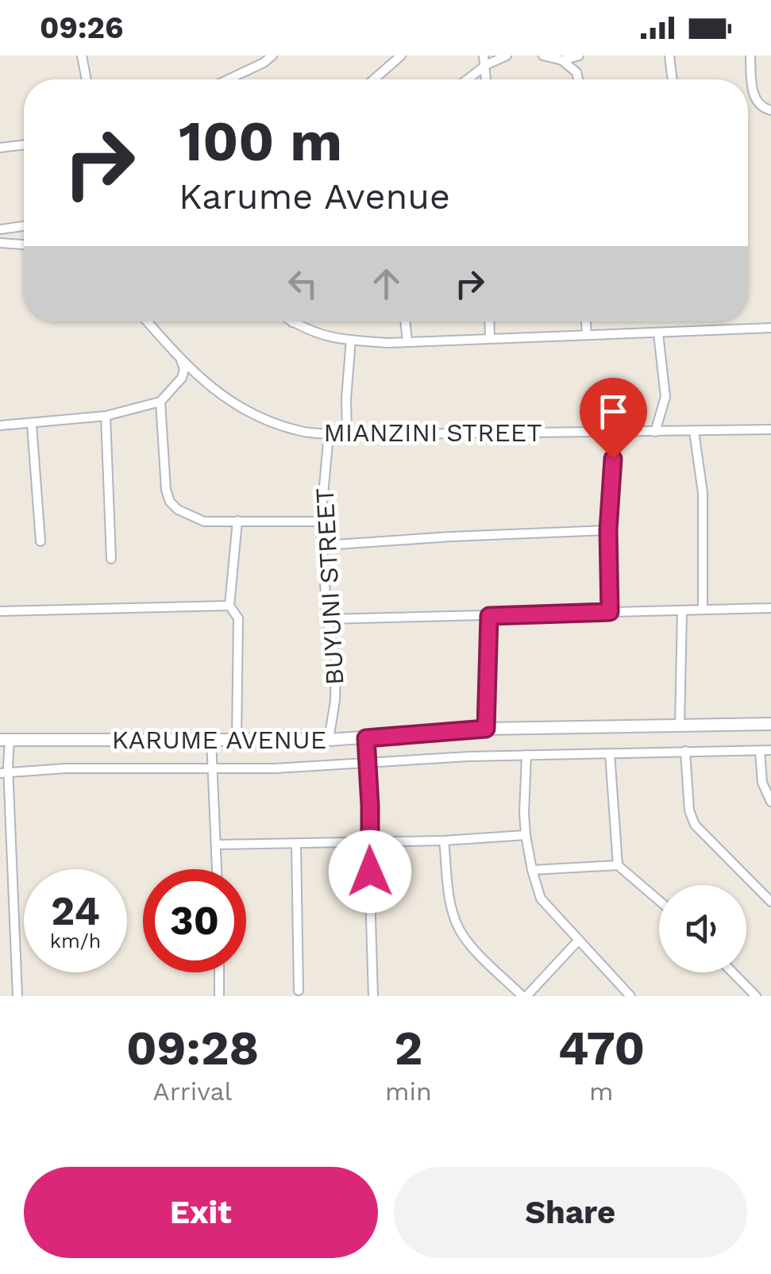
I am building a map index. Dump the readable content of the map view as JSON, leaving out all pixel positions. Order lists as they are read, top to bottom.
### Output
{
  "streets": {
    "main road": ["KARUME AVENUE"],
    "street": ["MIANZINI STREET", "BUYUNI STREET"]
  },
  "crossings": [
    ["MIANZINI STREET", "BUYUNI STREET"],
    ["BUYUNI STREET", "KARUME AVENUE"]
  ],
  "page": {
    "status": "09:26",
    "turn": ["100 m", "Karume Avenue"],
    "speed": "24 km/h",
    "limit": "30",
    "eta": [
      "09:28",
      "Arrival",
      "2",
      "min",
      "470",
      "m"
    ],
    "buttons": ["Exit", "Share"]
  }
}
